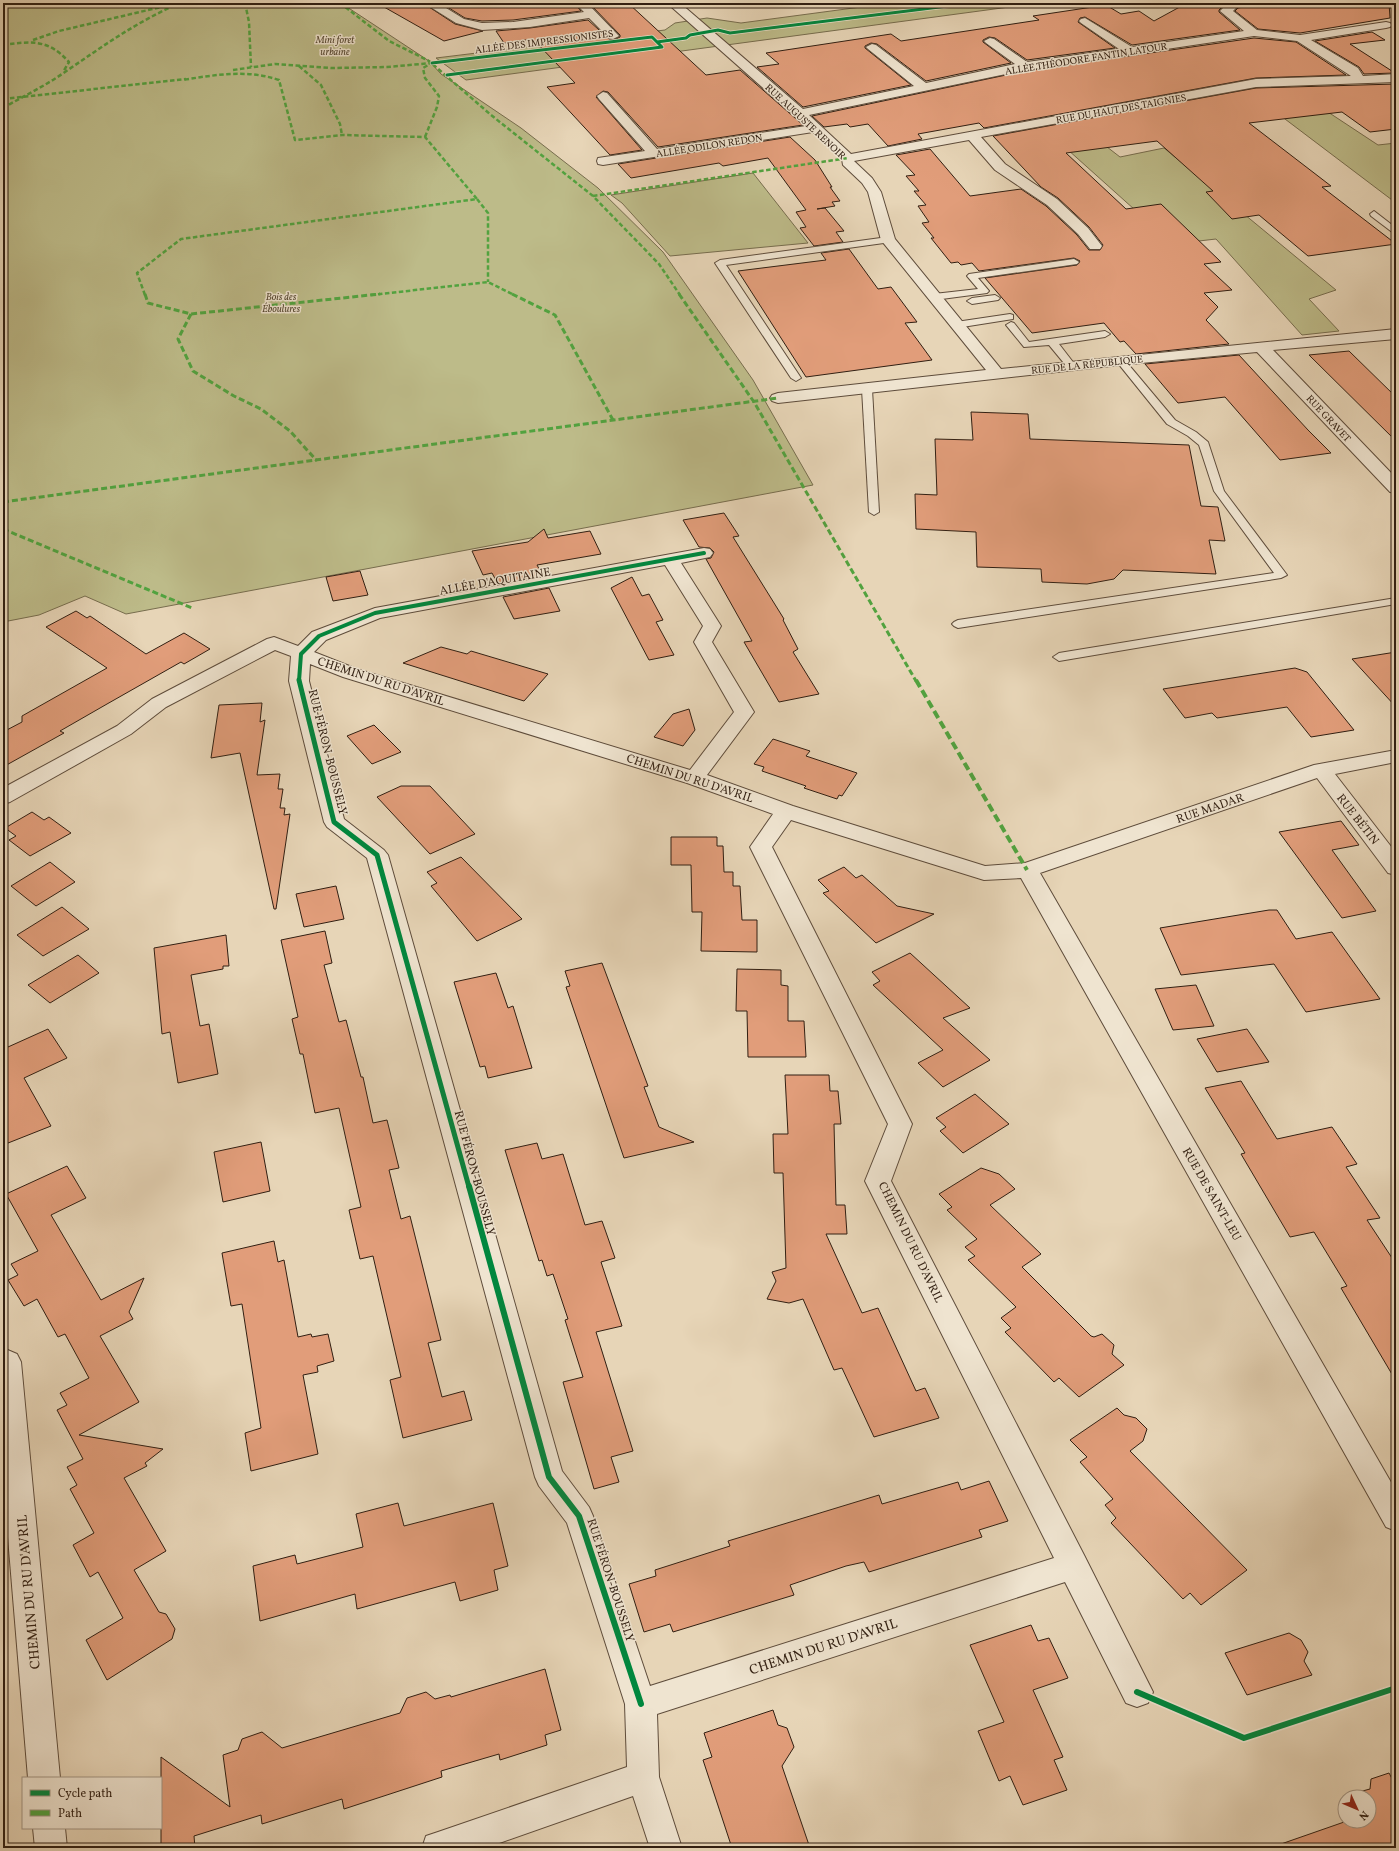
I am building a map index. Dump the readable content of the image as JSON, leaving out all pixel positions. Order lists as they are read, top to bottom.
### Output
{
  "streets": {
    "street": [
      "ALLÉE THÉODORE FANTIN LATOUR",
      "RUE DU HAUT DES TAIGNIES",
      "RUE AUGUSTE RENOIR",
      "ALLÉE ODILON REDON",
      "RUE DE LA RÉPUBLIQUE",
      "RUE GRAVET",
      "ALLÉE D'AQUITAINE",
      "CHEMIN DU RU D'AVRIL",
      "RUE FÉRON-BOUSSELY",
      "RUE MADAR",
      "RUE BÉTIN",
      "RUE DE SAINT-LEU"
    ],
    "cycle path": ["ALLÉE DES IMPRESSIONISTES"]
  },
  "crossings": [
    ["ALLÉE THÉODORE FANTIN LATOUR", "RUE DU HAUT DES TAIGNIES"],
    ["ALLÉE THÉODORE FANTIN LATOUR", "RUE AUGUSTE RENOIR"],
    ["RUE DU HAUT DES TAIGNIES", "RUE AUGUSTE RENOIR"],
    ["RUE AUGUSTE RENOIR", "ALLÉE ODILON REDON"],
    ["RUE AUGUSTE RENOIR", "RUE DE LA RÉPUBLIQUE"],
    ["RUE DE LA RÉPUBLIQUE", "RUE GRAVET"],
    ["ALLÉE D'AQUITAINE", "CHEMIN DU RU D'AVRIL"],
    ["ALLÉE D'AQUITAINE", "RUE FÉRON-BOUSSELY"],
    ["CHEMIN DU RU D'AVRIL", "RUE FÉRON-BOUSSELY"],
    ["CHEMIN DU RU D'AVRIL", "RUE MADAR"],
    ["CHEMIN DU RU D'AVRIL", "RUE DE SAINT-LEU"],
    ["RUE MADAR", "RUE BÉTIN"],
    ["RUE MADAR", "RUE DE SAINT-LEU"]
  ],
  "parks": ["Mini foret urbaine", "Bois des Éboulures"],
  "legend": ["Cycle path", "Path"],
  "north": "bottom right"
}
